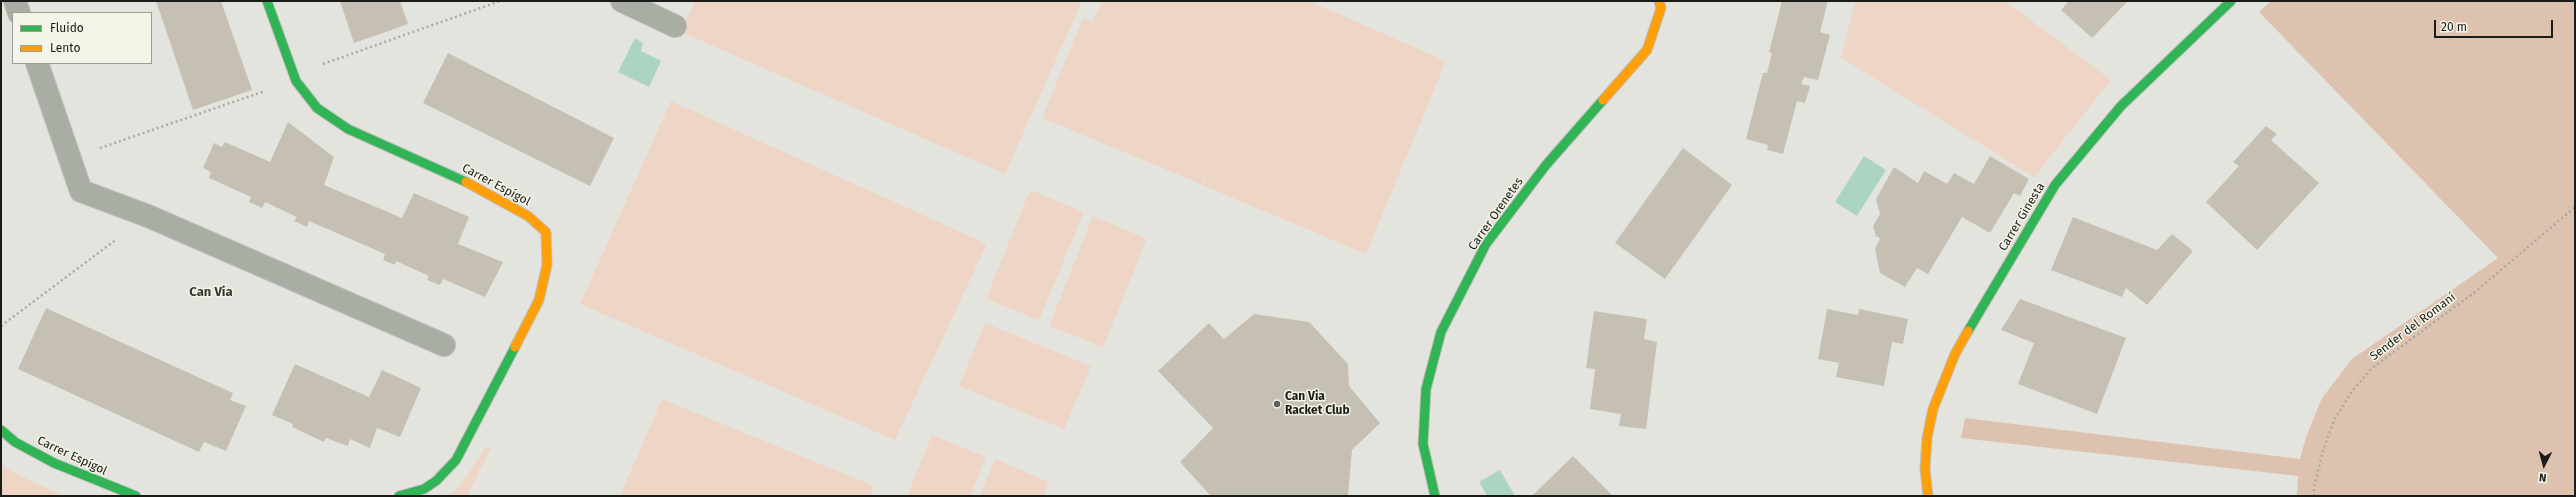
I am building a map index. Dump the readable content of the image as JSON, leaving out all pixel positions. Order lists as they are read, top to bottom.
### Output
{
  "streets": {
    "street": ["Carrer Espígol", "Carrer Orenetes", "Carrer Ginesta"],
    "path": ["Sender del Romaní"]
  },
  "districts": ["Can Via"],
  "places": ["Can Via Racket Club"],
  "legend": ["Fluido", "Lento"],
  "scale_bar": "20 m",
  "north": "bottom"
}
